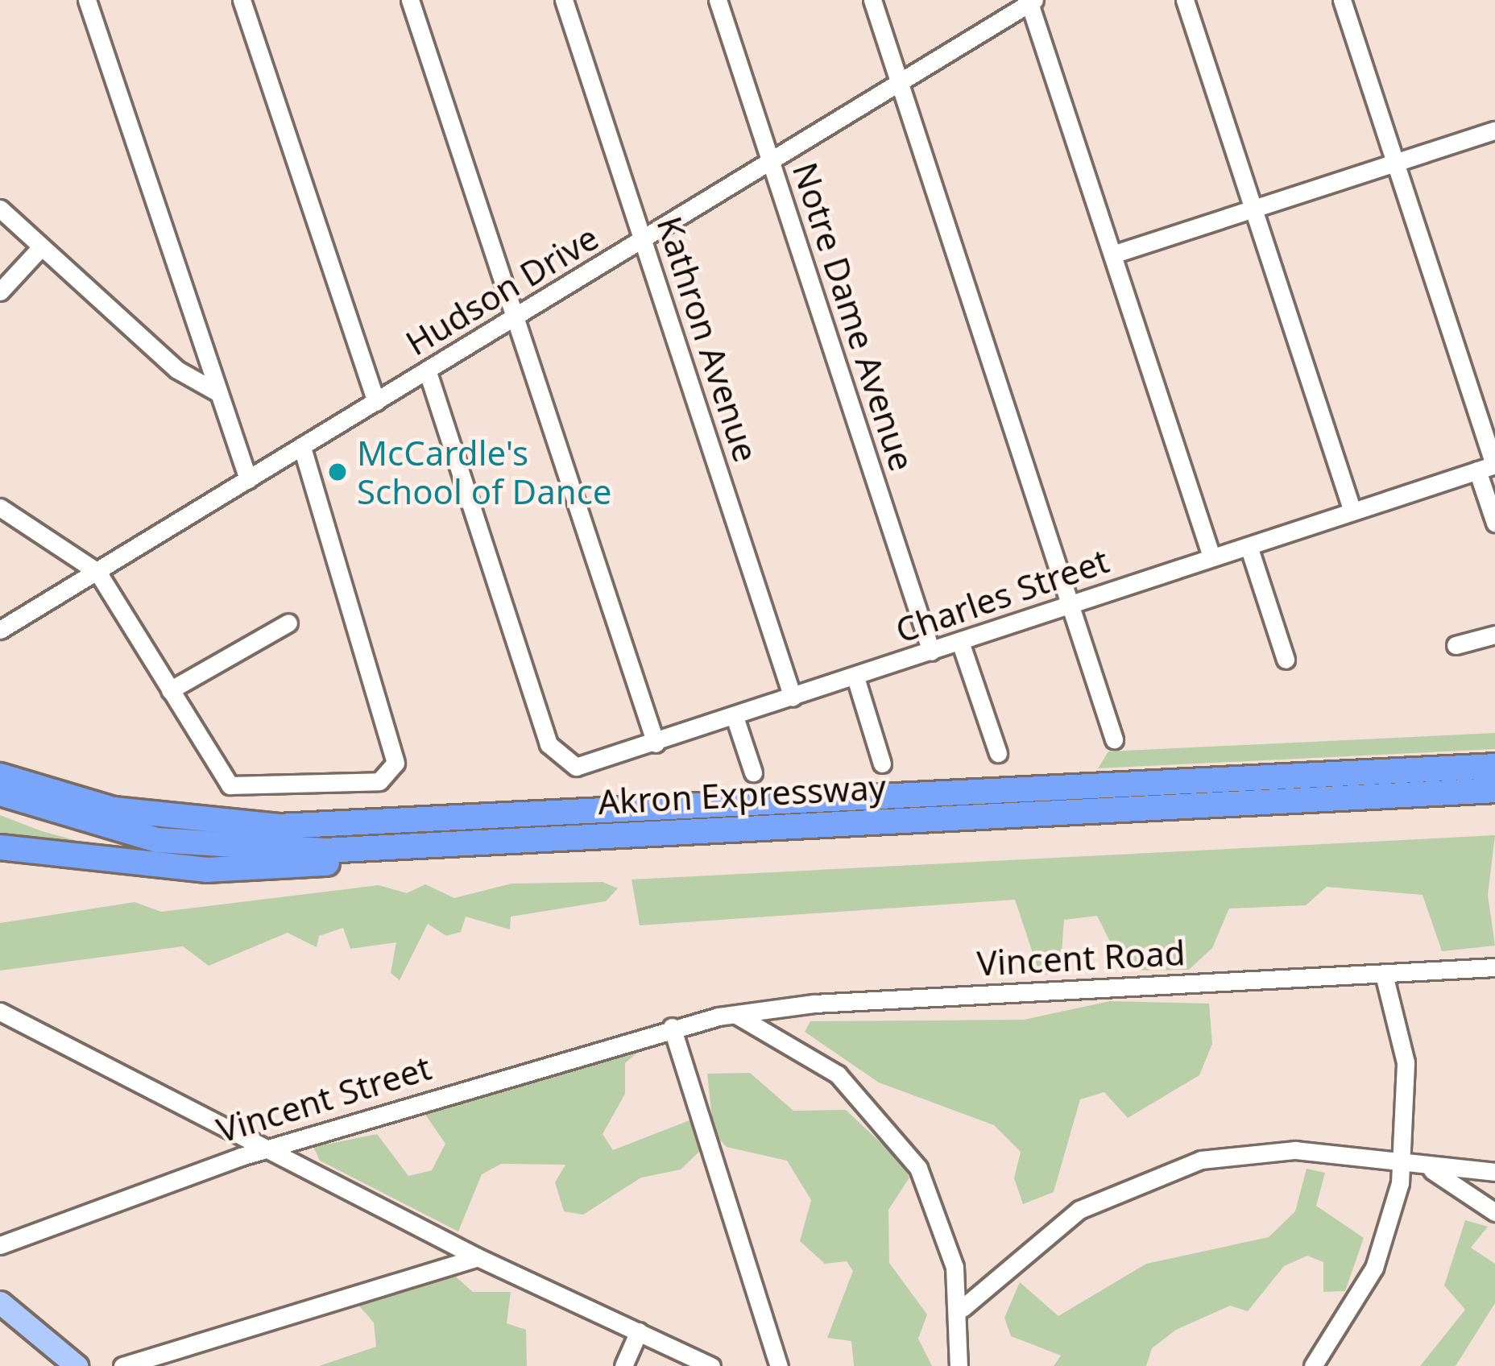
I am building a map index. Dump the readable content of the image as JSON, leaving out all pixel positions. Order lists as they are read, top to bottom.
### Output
{
  "streets": {
    "highway": ["Akron Expressway"],
    "street": [
      "Hudson Drive",
      "Notre Dame Avenue",
      "Kathron Avenue",
      "Charles Street",
      "Vincent Road",
      "Vincent Street"
    ]
  },
  "crossings": [
    ["Hudson Drive", "Notre Dame Avenue"],
    ["Hudson Drive", "Kathron Avenue"],
    ["Hudson Drive", "Charles Street"],
    ["Notre Dame Avenue", "Charles Street"],
    ["Kathron Avenue", "Charles Street"],
    ["Vincent Road", "Vincent Street"]
  ],
  "places": ["McCardle's School of Dance"]
}
